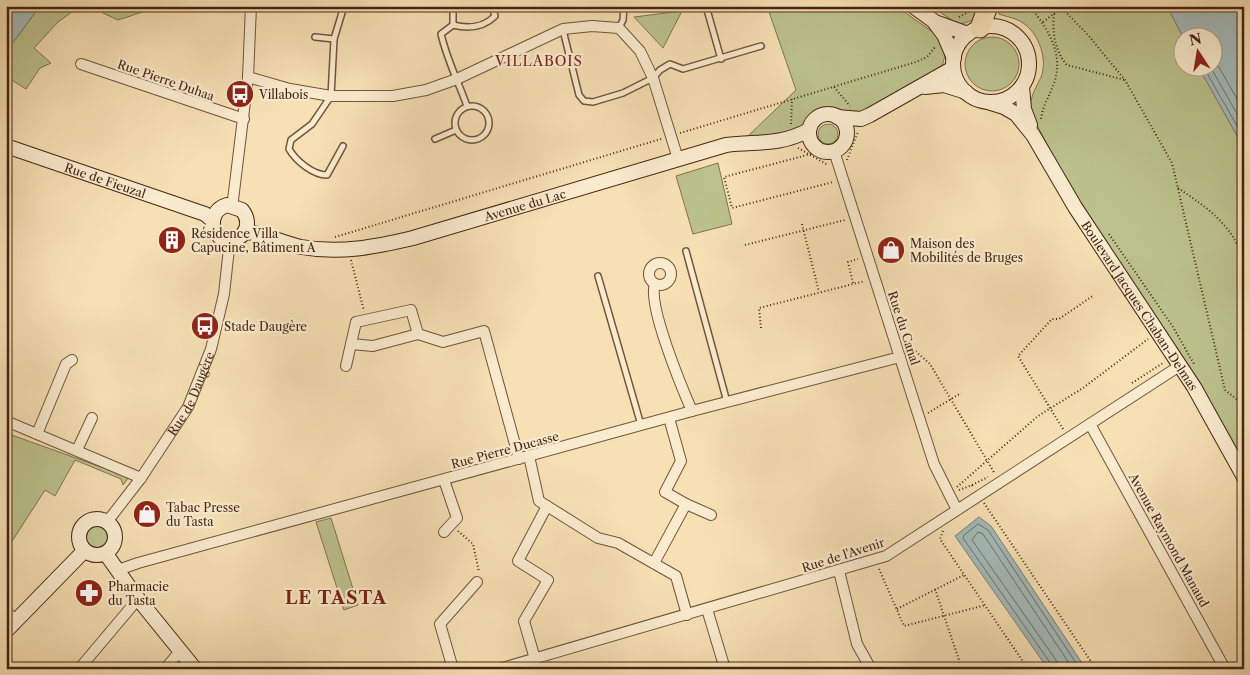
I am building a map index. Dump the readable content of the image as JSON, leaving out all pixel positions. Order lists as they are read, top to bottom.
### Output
{
  "streets": {
    "street": [
      "Rue Pierre Duhaa",
      "Rue de Fieuzal",
      "Avenue du Lac",
      "Boulevard Jacques Chaban-Delmas",
      "Rue du Canal",
      "Rue de Daugère",
      "Rue Pierre Ducasse",
      "Avenue Raymond Manaud",
      "Rue de l'Avenir"
    ]
  },
  "crossings": [
    ["Avenue du Lac", "Rue du Canal"],
    ["Avenue du Lac", "Rue de Daugère"],
    ["Boulevard Jacques Chaban-Delmas", "Rue de l'Avenir"],
    ["Rue du Canal", "Rue Pierre Ducasse"],
    ["Rue du Canal", "Rue de l'Avenir"],
    ["Avenue Raymond Manaud", "Rue de l'Avenir"]
  ],
  "districts": ["VILLABOIS", "LE TASTA"],
  "places": {
    "bus stop": ["Villabois", "Stade Daugère"],
    "building": ["Résidence Villa Capucine, Bâtiment A"],
    "shop": ["Maison des Mobilités de Bruges", "Tabac Presse du Tasta"],
    "pharmacy": ["Pharmacie du Tasta"]
  },
  "north": "top"
}
